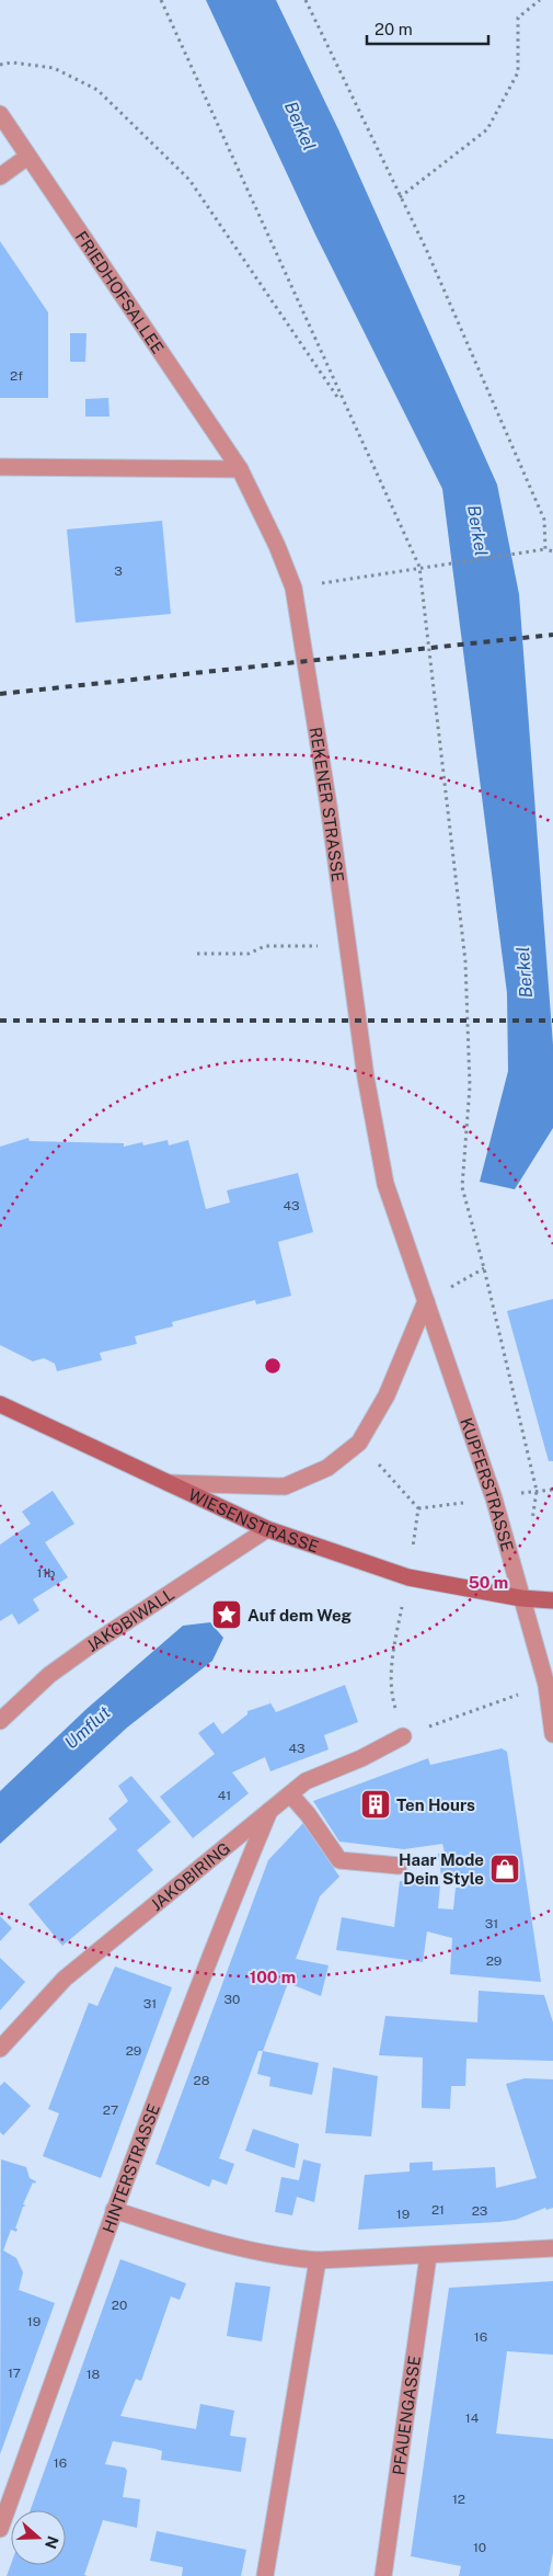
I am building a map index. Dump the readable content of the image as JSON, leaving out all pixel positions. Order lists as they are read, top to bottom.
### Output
{
  "streets": {
    "street": [
      "FRIEDHOFSALLEE",
      "REKENER STRASSE",
      "KUPFERSTRASSE",
      "WIESENSTRASSE",
      "JAKOBIWALL",
      "JAKOBIRING",
      "HINTERSTRASSE",
      "PFAUENGASSE"
    ]
  },
  "crossings": [
    ["FRIEDHOFSALLEE", "REKENER STRASSE"],
    ["REKENER STRASSE", "KUPFERSTRASSE"],
    ["KUPFERSTRASSE", "WIESENSTRASSE"],
    ["WIESENSTRASSE", "JAKOBIWALL"],
    ["JAKOBIRING", "HINTERSTRASSE"]
  ],
  "water": ["Berkel", "Umflut"],
  "places": {
    "place": ["Auf dem Weg"],
    "building": ["Ten Hours"],
    "shop": ["Haar Mode Dein Style"]
  },
  "house_numbers": [
    "2f",
    "3",
    "43",
    "11b",
    "43",
    "41",
    "31",
    "29",
    "30",
    "31",
    "29",
    "28",
    "27",
    "21",
    "23",
    "19",
    "20",
    "19",
    "16",
    "17",
    "18",
    "14",
    "16",
    "12",
    "10"
  ],
  "scale_bar": "20 m",
  "north": "right",
  "rings": ["50 m", "100 m"]
}
